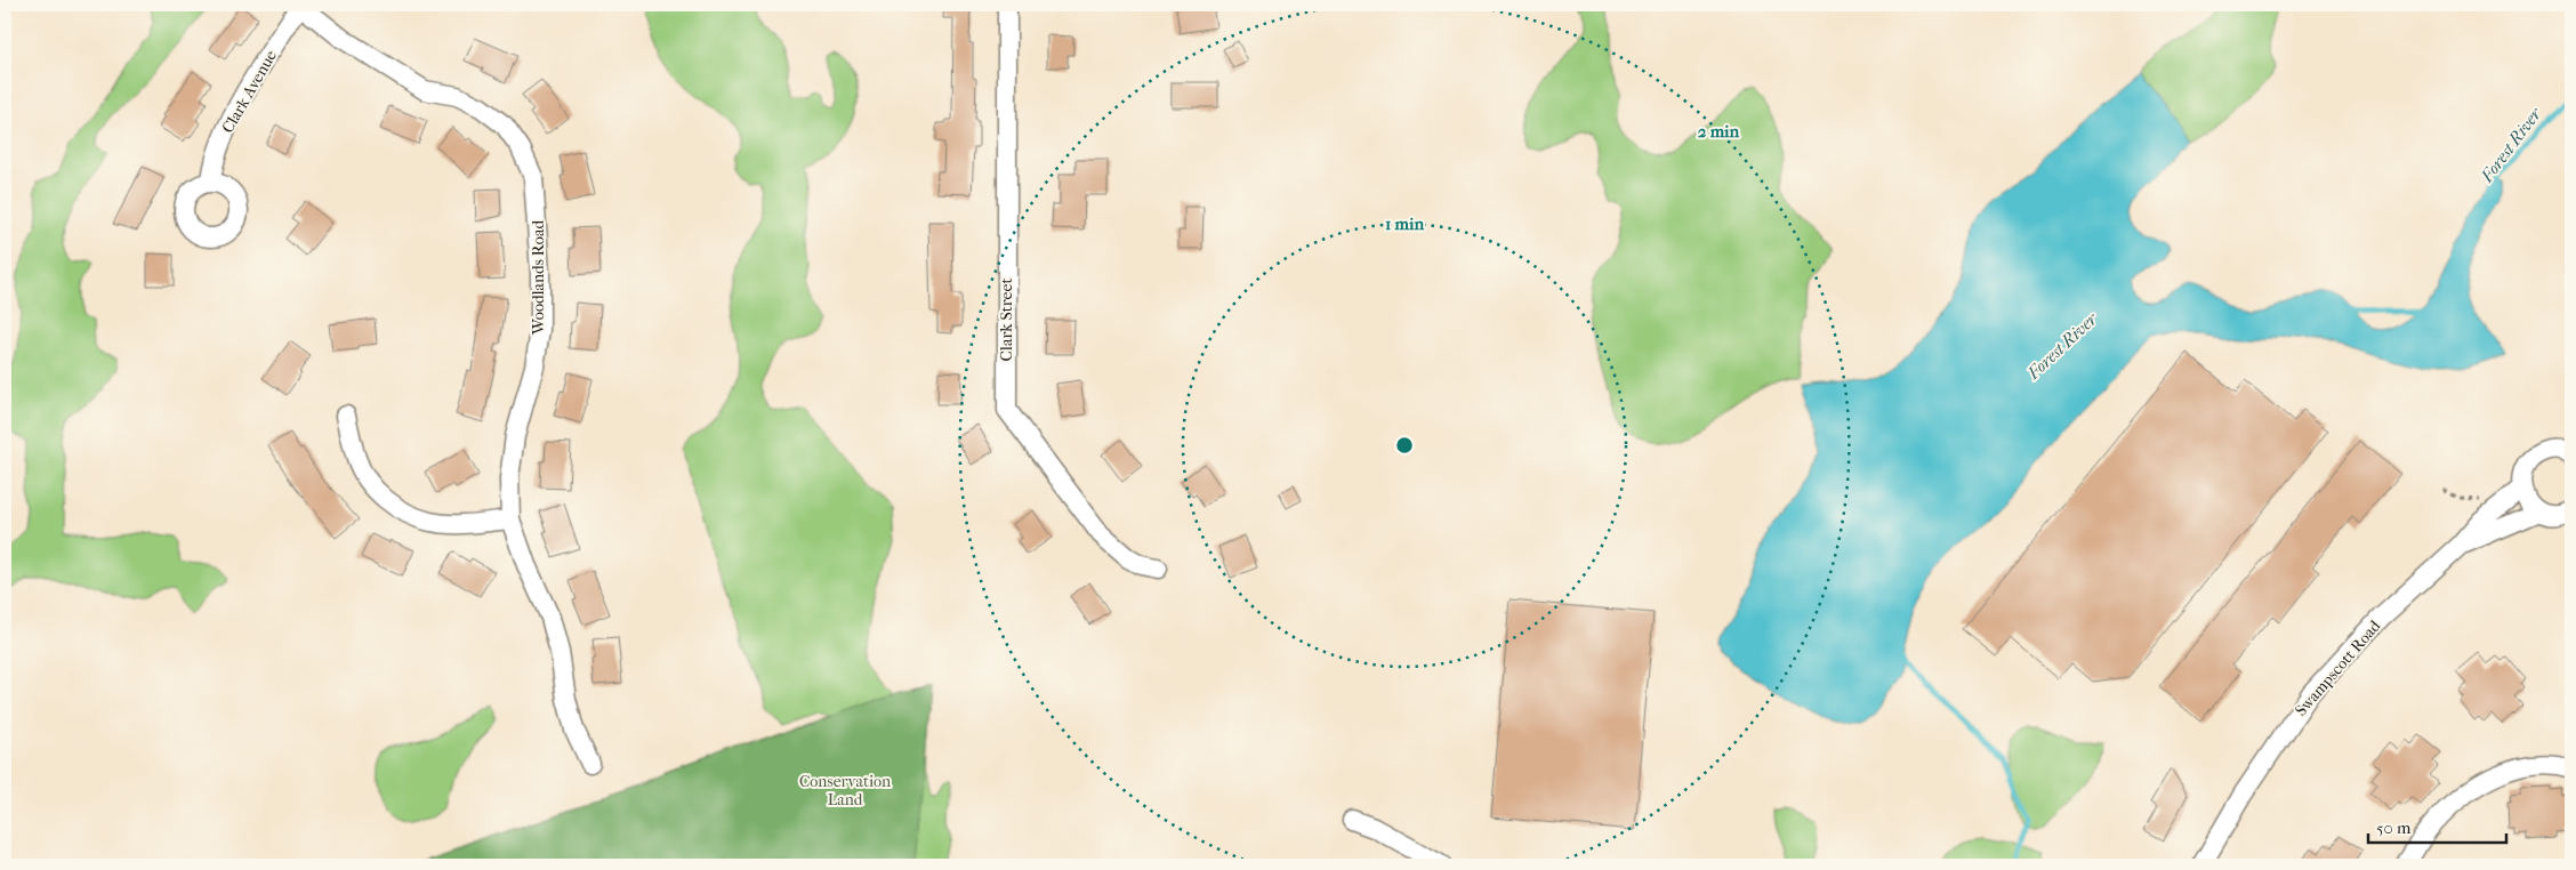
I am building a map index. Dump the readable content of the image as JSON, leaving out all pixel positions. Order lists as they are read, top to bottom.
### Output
{
  "streets": {
    "street": [
      "Clark Avenue",
      "Woodlands Road",
      "Clark Street",
      "Swampscott Road"
    ]
  },
  "crossings": [
    ["Clark Avenue", "Woodlands Road"]
  ],
  "water": ["Forest River"],
  "parks": ["Conservation Land"],
  "scale_bar": "50 m",
  "rings": ["2 min", "1 min"]
}
